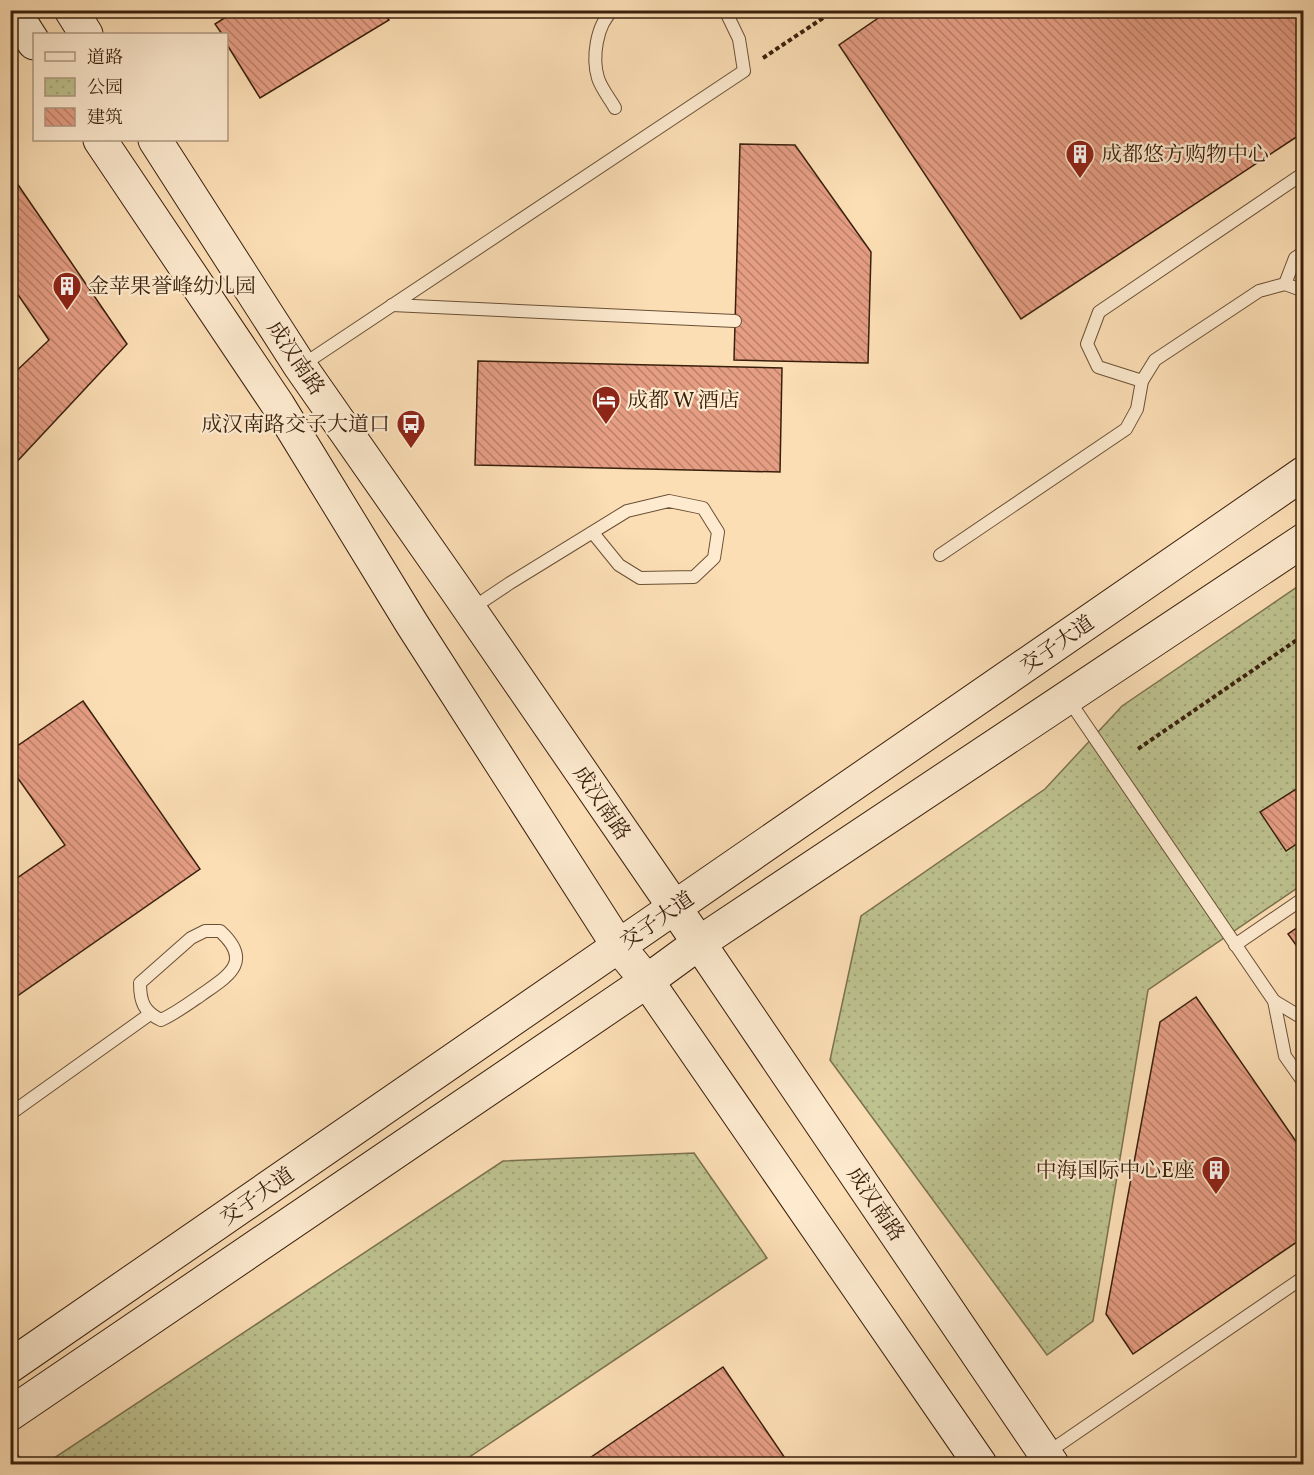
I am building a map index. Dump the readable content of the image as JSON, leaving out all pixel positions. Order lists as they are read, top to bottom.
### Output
{
  "streets": {
    "main road": ["成汉南路", "交子大道"]
  },
  "crossings": [
    ["成汉南路", "交子大道"]
  ],
  "places": {
    "building": ["成都悠方购物中心", "金苹果誉峰幼儿园", "中海国际中心E座"],
    "hotel": ["成都 W 酒店"],
    "bus stop": ["成汉南路交子大道口"]
  },
  "legend": ["道路", "公园", "建筑"]
}
